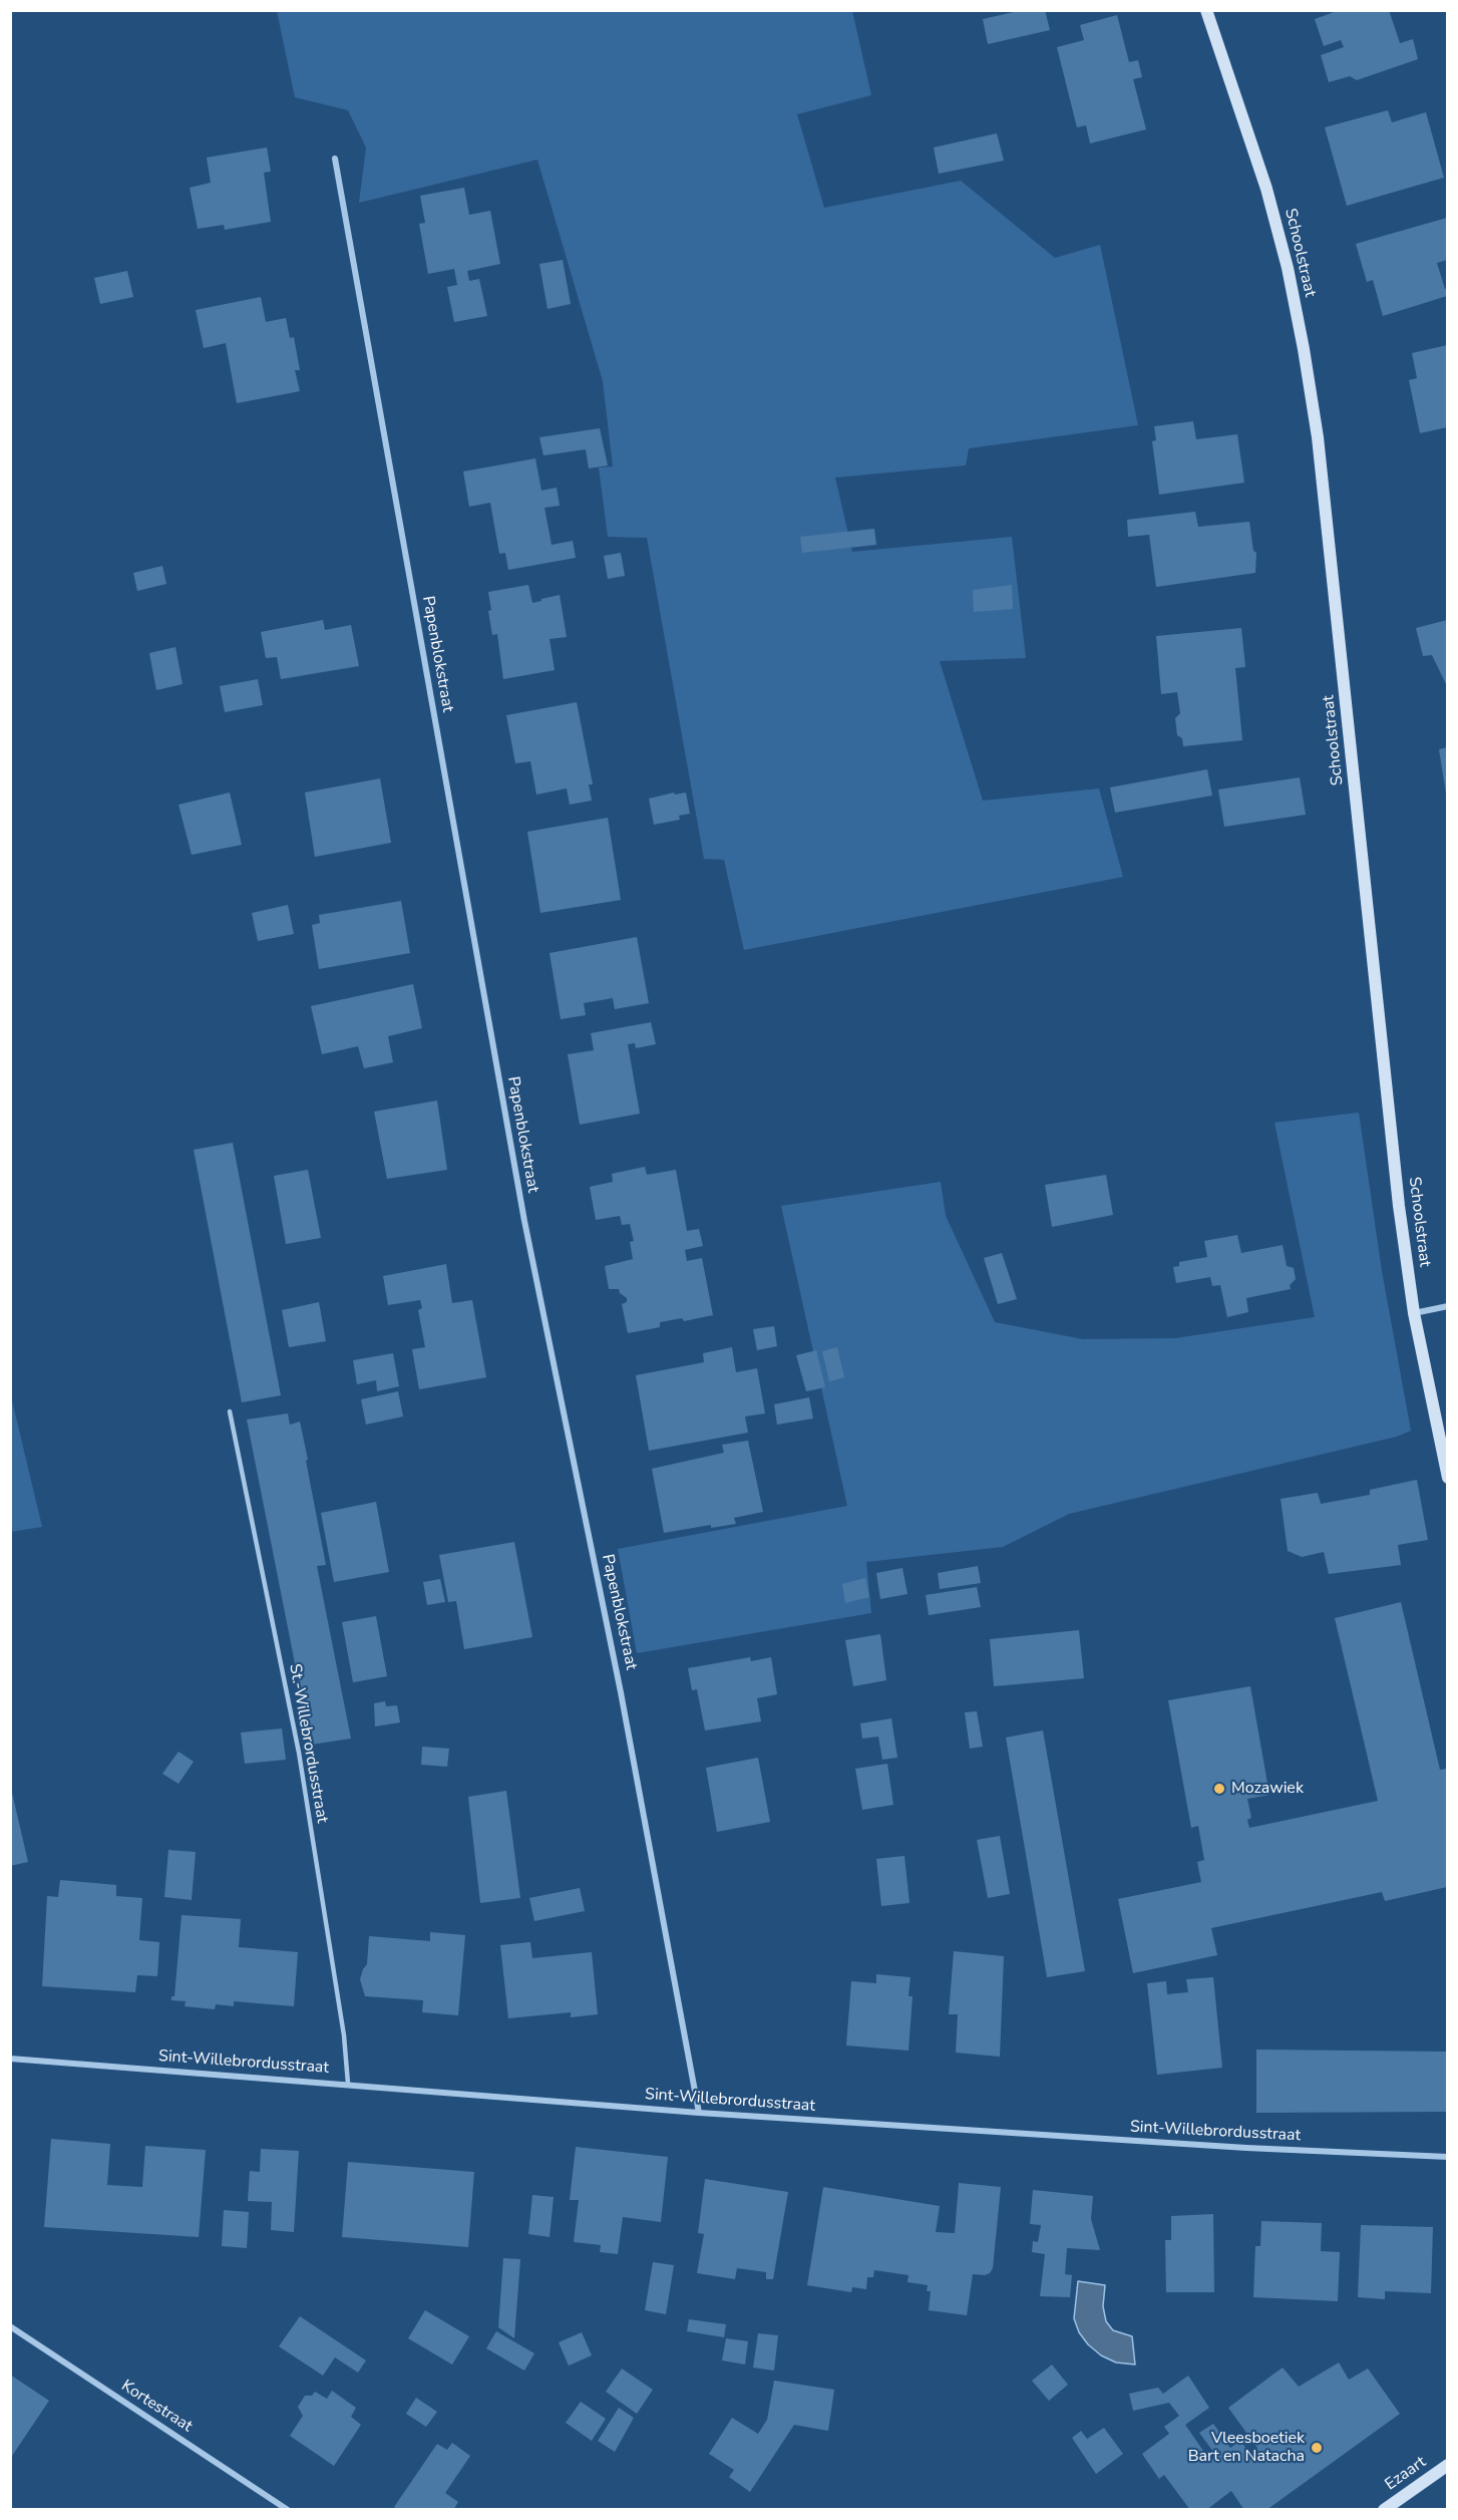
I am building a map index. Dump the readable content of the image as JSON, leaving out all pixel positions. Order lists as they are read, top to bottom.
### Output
{
  "streets": {
    "street": [
      "Schoolstraat",
      "Papenblokstraat",
      "Sint-Willebrordusstraat",
      "Kortestraat",
      "Ezaart"
    ],
    "lane": ["St.-Willebrordusstraat"]
  },
  "crossings": [
    ["Papenblokstraat", "Sint-Willebrordusstraat"],
    ["St.-Willebrordusstraat", "Sint-Willebrordusstraat"]
  ],
  "places": ["Mozawiek", "Vleesboetiek Bart en Natacha"]
}
